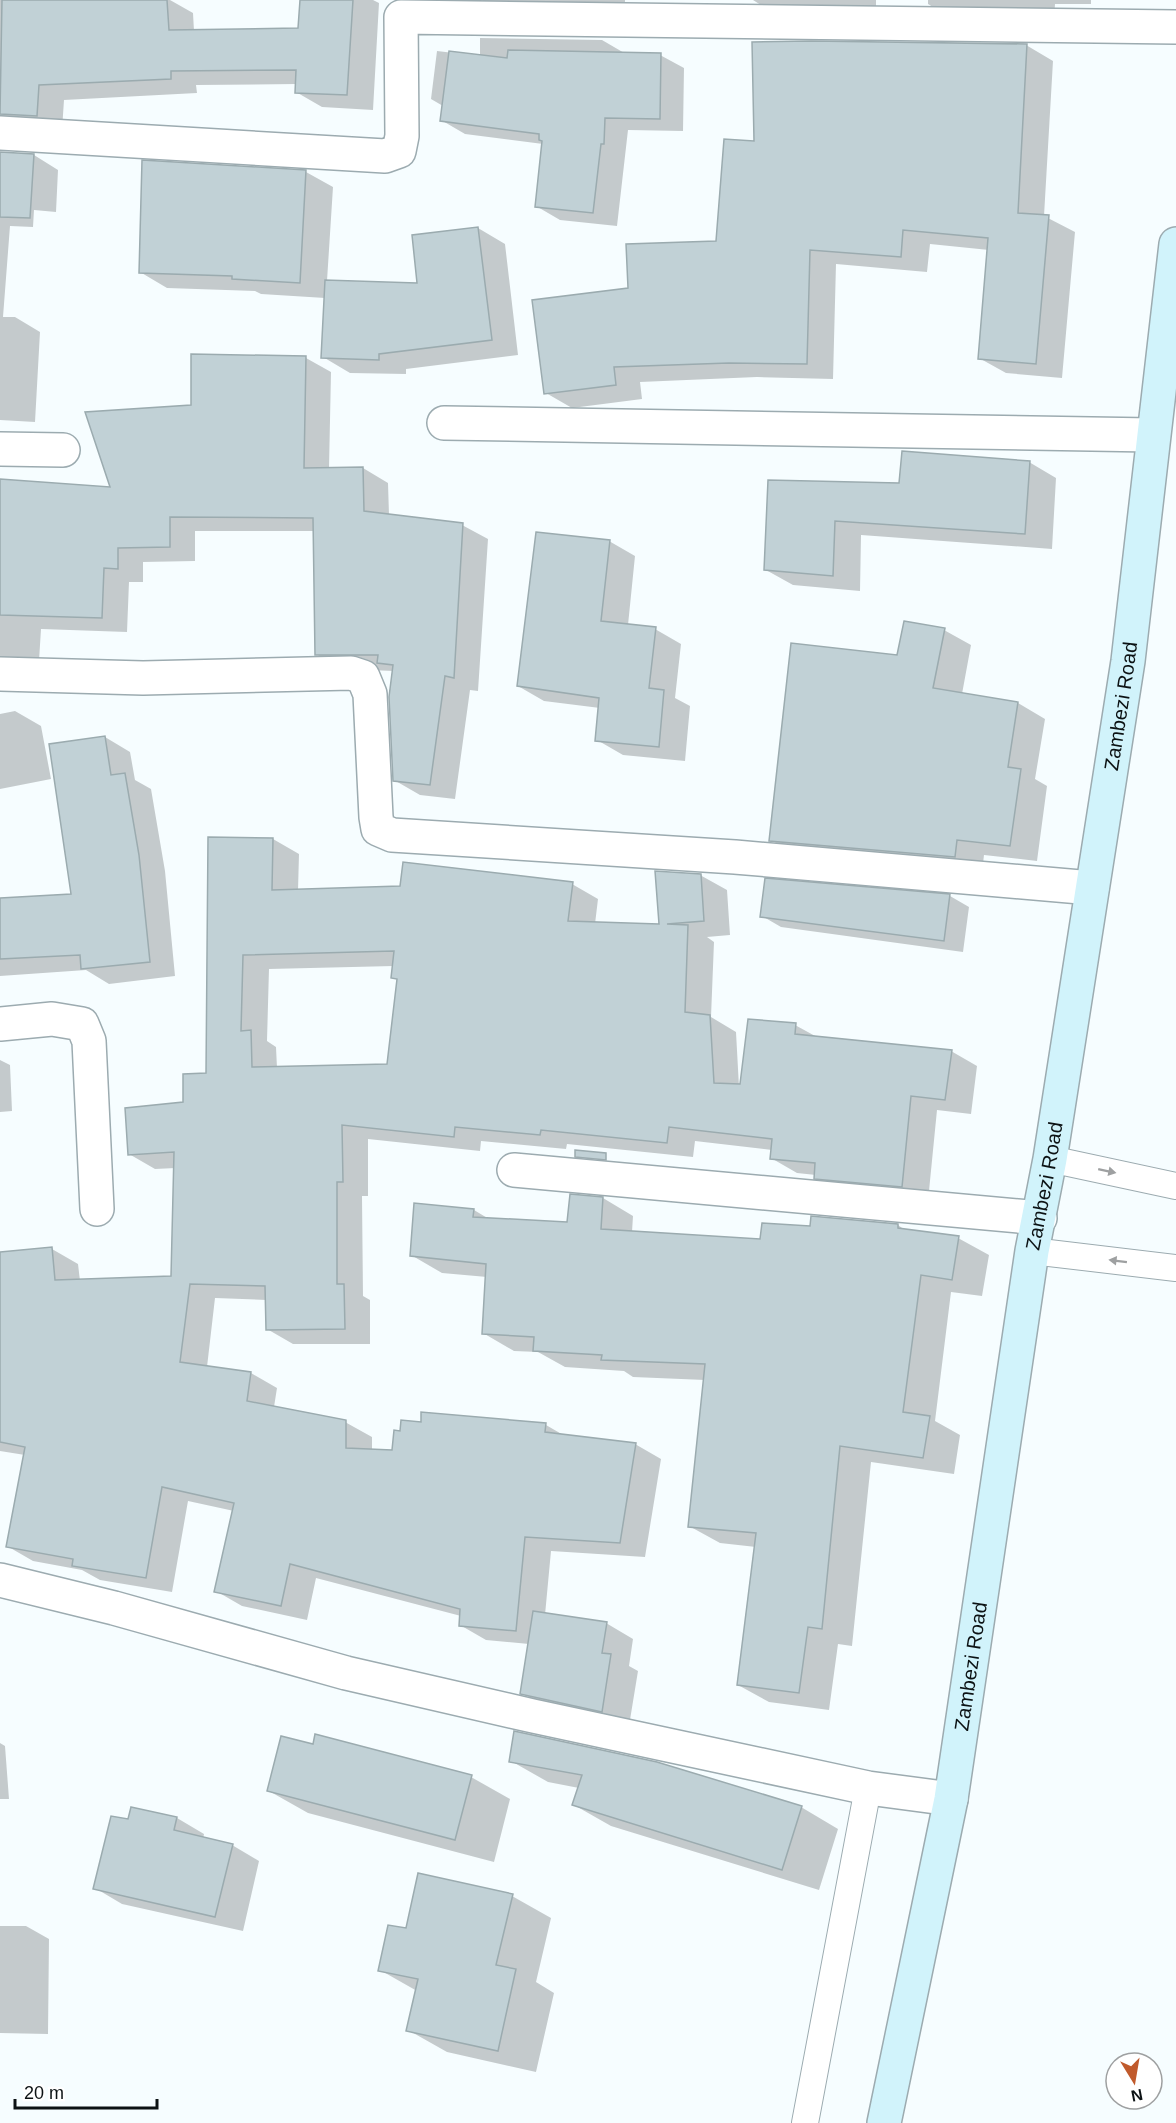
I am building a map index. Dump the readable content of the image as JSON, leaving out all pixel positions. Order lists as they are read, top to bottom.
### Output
{
  "streets": {
    "main road": ["Zambezi Road"]
  },
  "scale_bar": "20 m",
  "north": "bottom"
}
